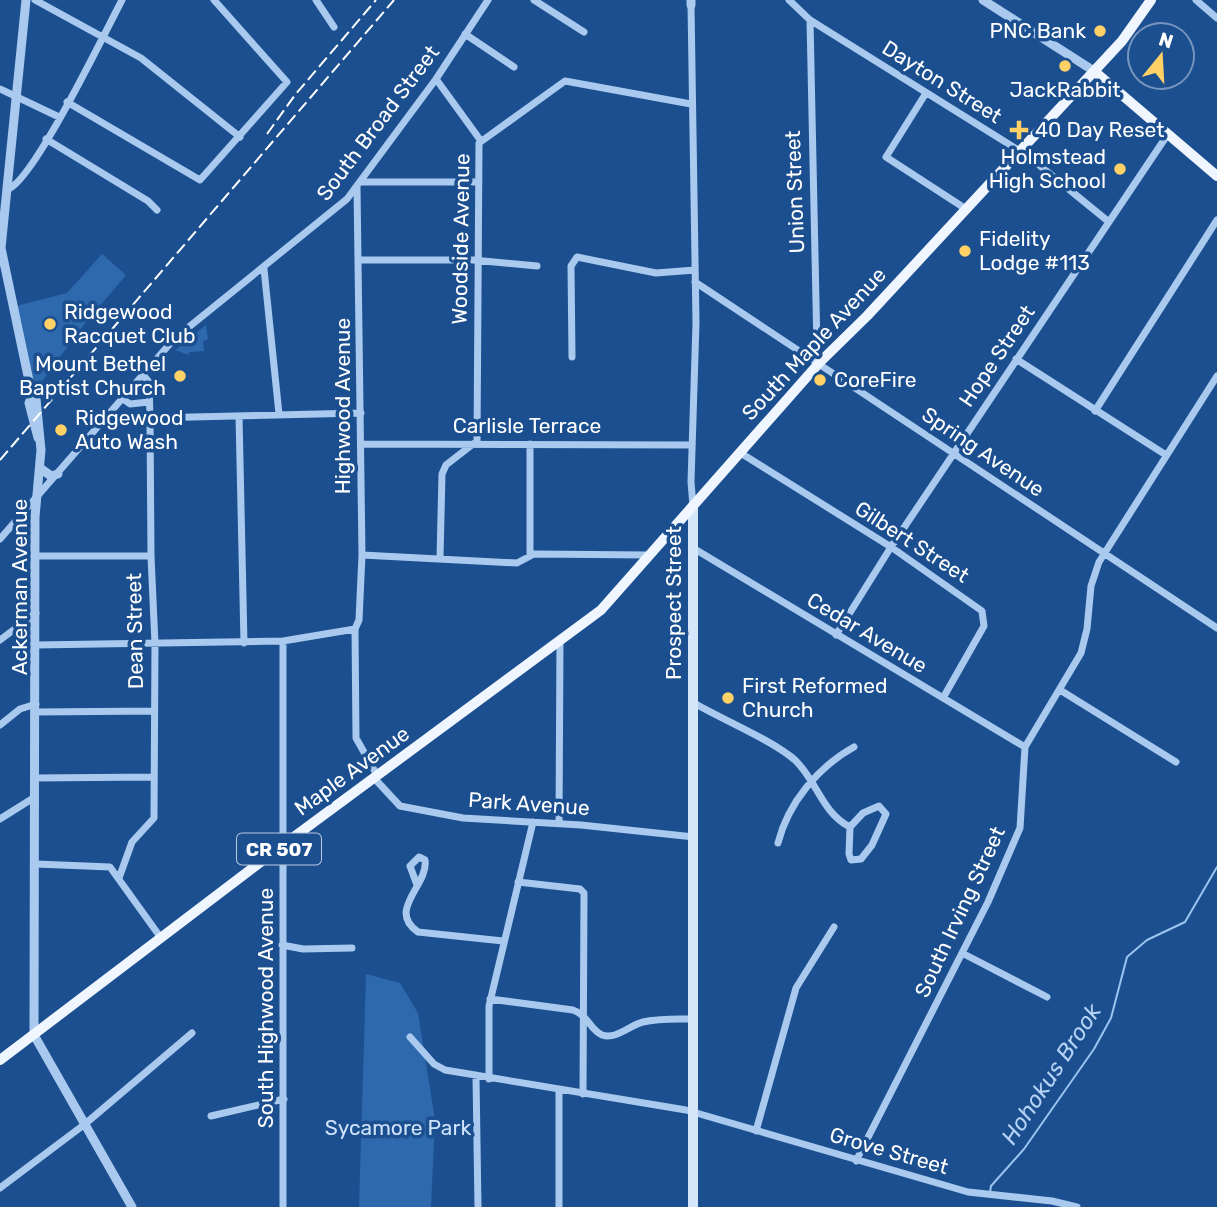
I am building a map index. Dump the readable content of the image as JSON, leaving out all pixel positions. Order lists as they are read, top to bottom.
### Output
{
  "streets": {
    "main road": [
      "South Maple Avenue",
      "Prospect Street",
      "Maple Avenue",
      "CR 507"
    ],
    "street": [
      "Dayton Street",
      "South Broad Street",
      "Union Street",
      "Woodside Avenue",
      "Hope Street",
      "Highwood Avenue",
      "Carlisle Terrace",
      "Spring Avenue",
      "Gilbert Street",
      "Ackerman Avenue",
      "Dean Street",
      "Cedar Avenue",
      "Park Avenue",
      "South Irving Street",
      "South Highwood Avenue",
      "Grove Street"
    ]
  },
  "crossings": [
    ["Dayton Street", "Union Street"],
    ["Dayton Street", "South Maple Avenue"],
    ["Dayton Street", "Hope Street"],
    ["South Broad Street", "Highwood Avenue"],
    ["South Broad Street", "Ackerman Avenue"],
    ["South Broad Street", "Dean Street"],
    ["Union Street", "South Maple Avenue"],
    ["Union Street", "Spring Avenue"],
    ["Woodside Avenue", "Carlisle Terrace"],
    ["Woodside Avenue", "Prospect Street"],
    ["South Maple Avenue", "Spring Avenue"],
    ["South Maple Avenue", "Gilbert Street"],
    ["South Maple Avenue", "Prospect Street"],
    ["South Maple Avenue", "Maple Avenue"],
    ["South Maple Avenue", "CR 507"],
    ["Hope Street", "Spring Avenue"],
    ["Hope Street", "Gilbert Street"],
    ["Hope Street", "Cedar Avenue"],
    ["Highwood Avenue", "Carlisle Terrace"],
    ["Highwood Avenue", "Maple Avenue"],
    ["Highwood Avenue", "Park Avenue"],
    ["Carlisle Terrace", "Prospect Street"],
    ["Spring Avenue", "Prospect Street"],
    ["Spring Avenue", "South Irving Street"],
    ["Gilbert Street", "Cedar Avenue"],
    ["Ackerman Avenue", "Maple Avenue"],
    ["Prospect Street", "Cedar Avenue"],
    ["Prospect Street", "Park Avenue"],
    ["Prospect Street", "Grove Street"],
    ["Cedar Avenue", "South Irving Street"],
    ["Maple Avenue", "Park Avenue"],
    ["Maple Avenue", "South Highwood Avenue"],
    ["South Irving Street", "Grove Street"]
  ],
  "water": ["Hohokus Brook"],
  "parks": ["Sycamore Park"],
  "places": {
    "other": [
      "PNC Bank",
      "JackRabbit",
      "Holmstead High School",
      "Fidelity Lodge #113",
      "Ridgewood Racquet Club",
      "Mount Bethel Baptist Church",
      "CoreFire",
      "Ridgewood Auto Wash",
      "First Reformed Church"
    ],
    "health": ["40 Day Reset"]
  },
  "north": "top"
}
